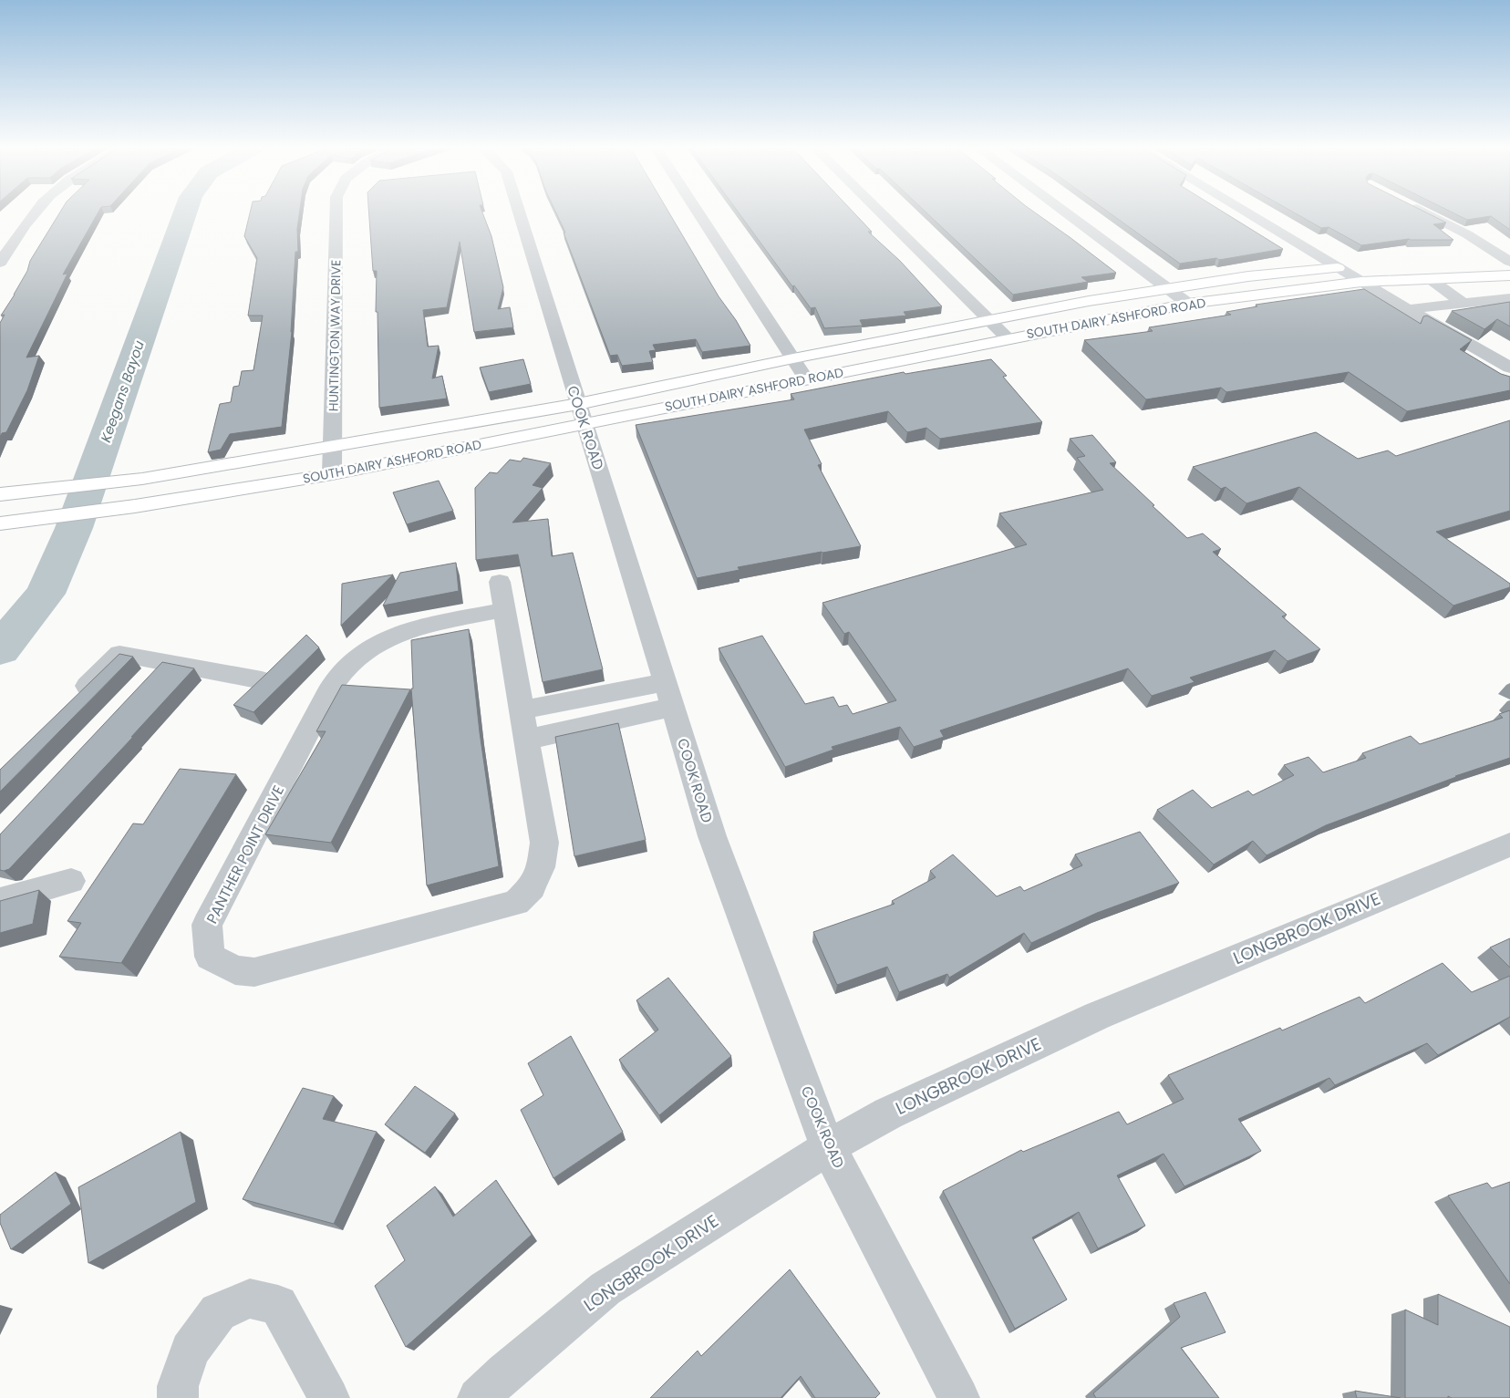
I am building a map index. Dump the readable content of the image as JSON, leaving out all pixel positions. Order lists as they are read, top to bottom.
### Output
{
  "streets": {
    "main road": ["SOUTH DAIRY ASHFORD ROAD"],
    "street": [
      "HUNTINGTON WAY DRIVE",
      "COOK ROAD",
      "PANTHER POINT DRIVE",
      "LONGBROOK DRIVE"
    ]
  },
  "crossings": [
    ["SOUTH DAIRY ASHFORD ROAD", "HUNTINGTON WAY DRIVE"],
    ["SOUTH DAIRY ASHFORD ROAD", "COOK ROAD"],
    ["COOK ROAD", "LONGBROOK DRIVE"]
  ],
  "water": ["Keegans Bayou"]
}
